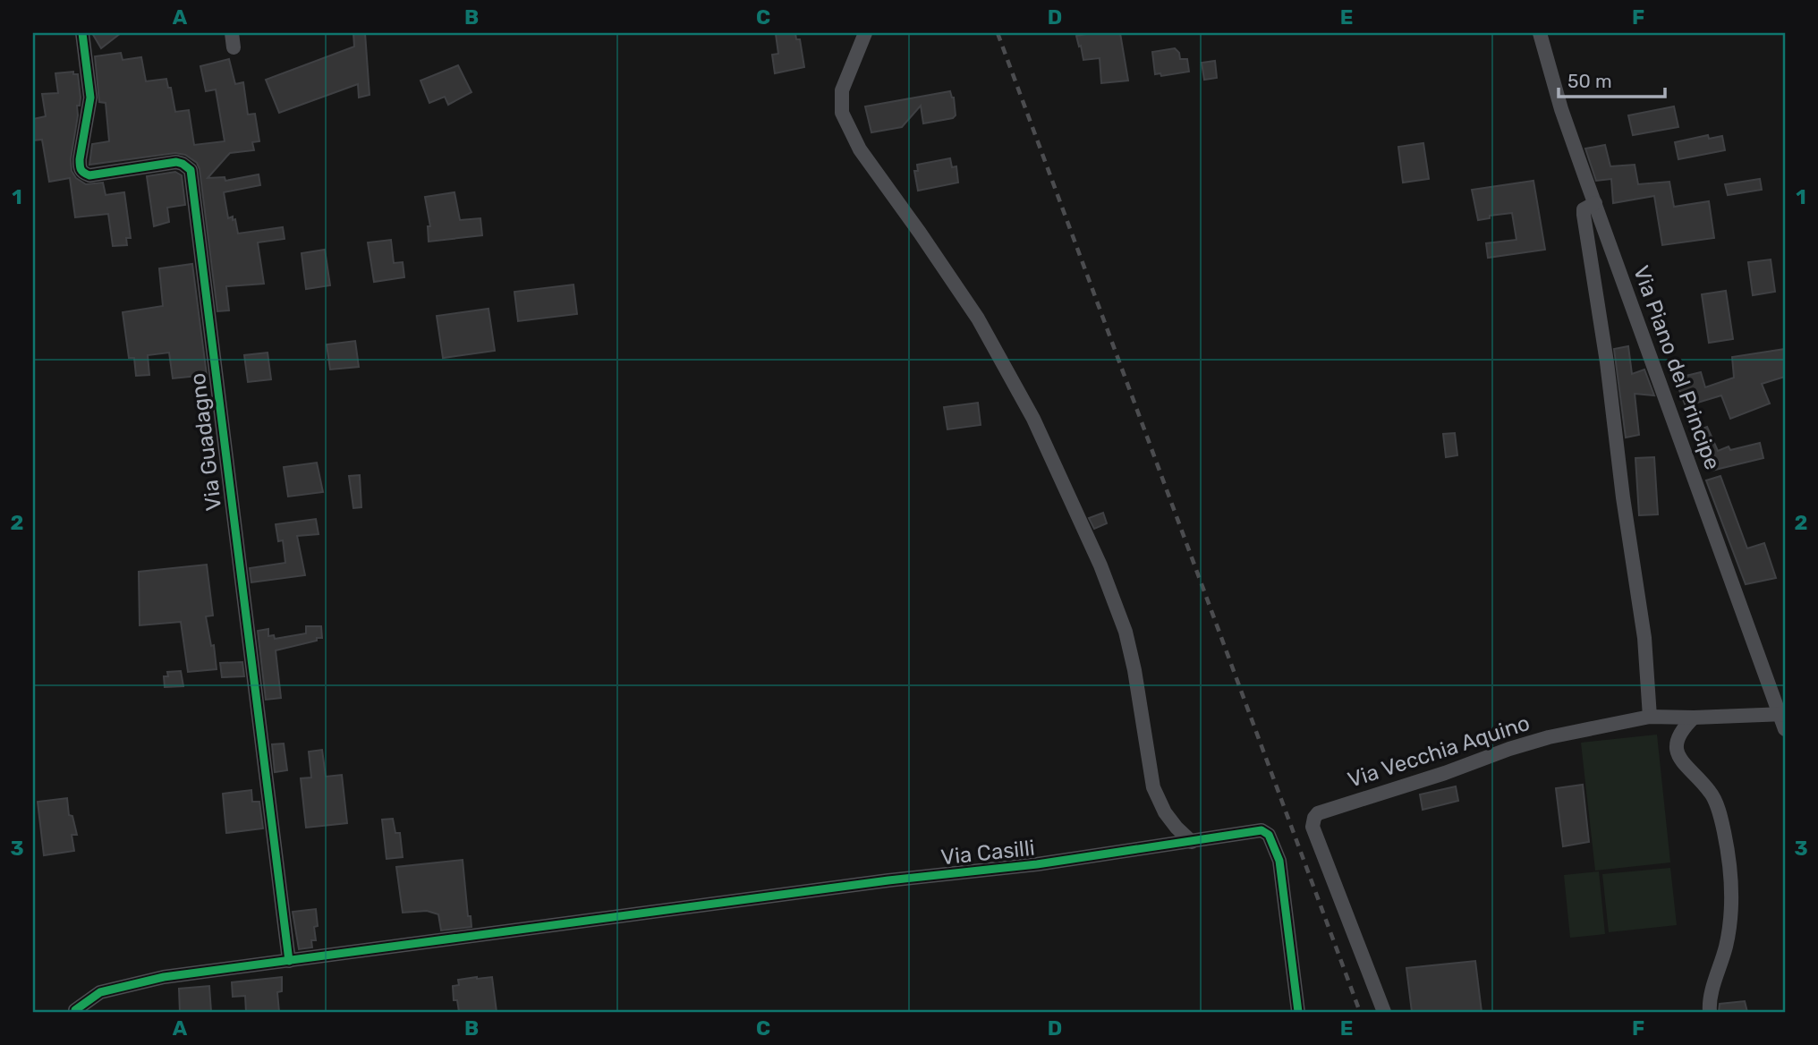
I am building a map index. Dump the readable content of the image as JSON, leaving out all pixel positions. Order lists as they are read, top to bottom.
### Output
{
  "streets": {
    "street": [
      "Via Piano del Principe",
      "Via Guadagno",
      "Via Vecchia Aquino",
      "Via Casilli"
    ]
  },
  "crossings": [
    ["Via Piano del Principe", "Via Vecchia Aquino"],
    ["Via Guadagno", "Via Casilli"]
  ],
  "scale_bar": "50 m",
  "grid": {
    "columns": [
      "A",
      "B",
      "C",
      "D",
      "E",
      "F"
    ],
    "rows": ["1", "2", "3"]
  }
}
